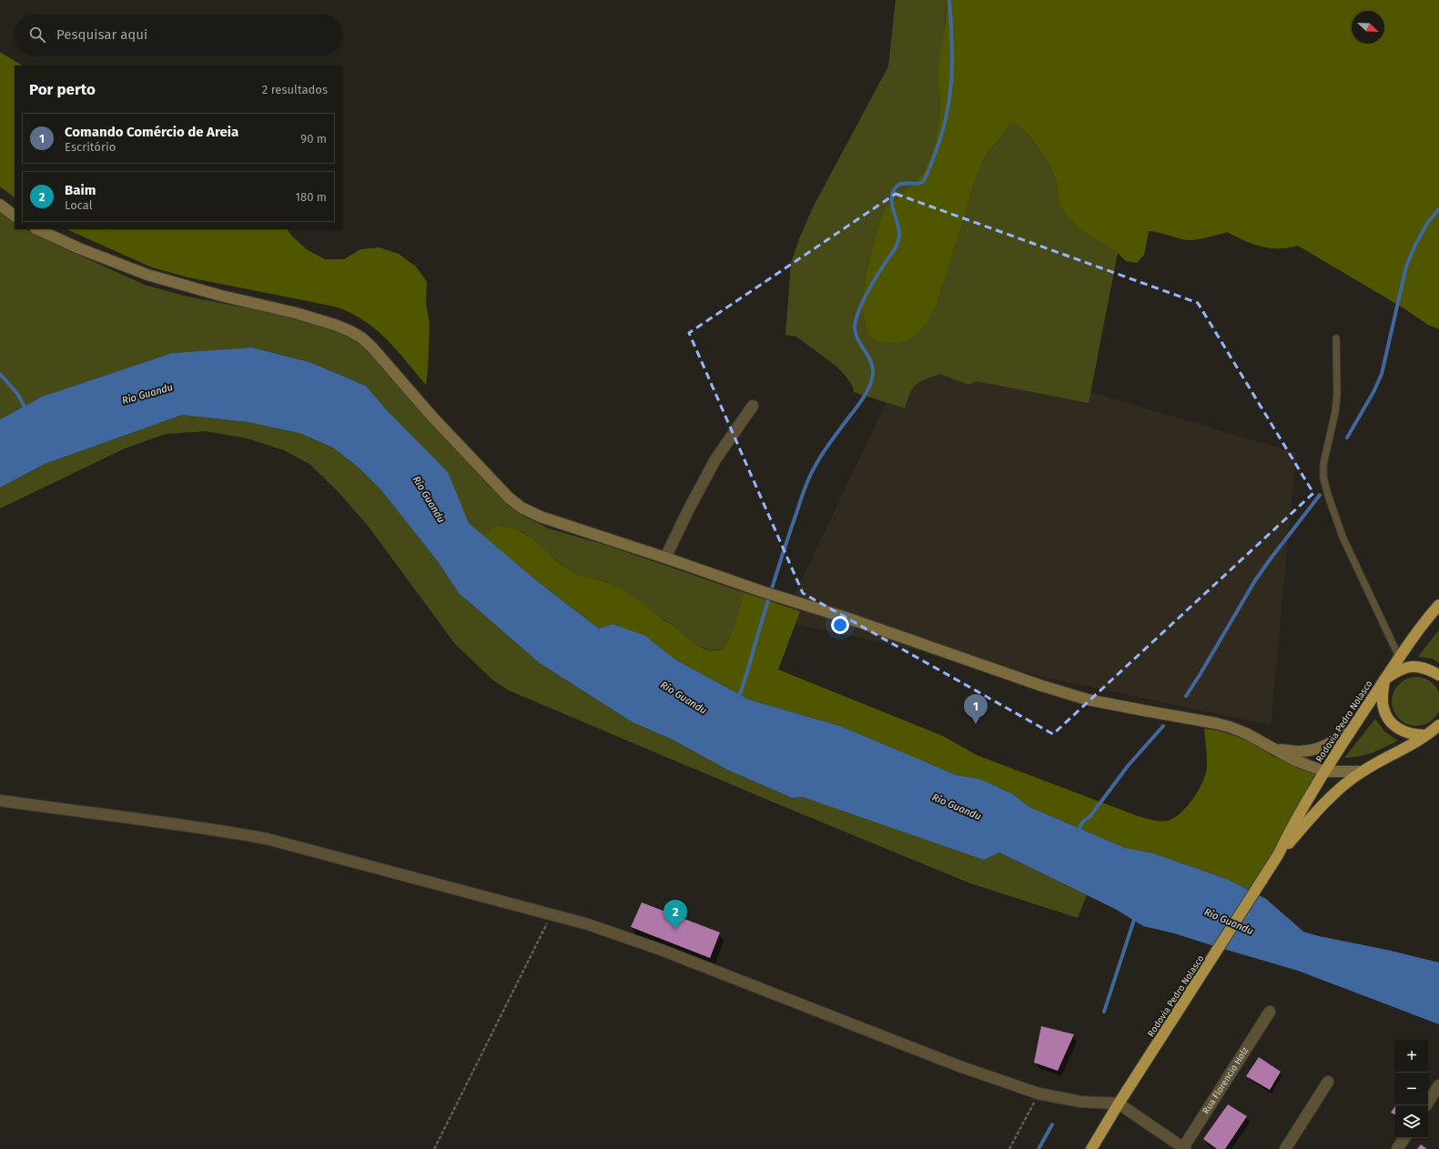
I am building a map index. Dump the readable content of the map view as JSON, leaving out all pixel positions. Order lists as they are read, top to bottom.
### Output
{
  "streets": {
    "highway": ["Rodovia Pedro Nolasco"],
    "street": ["Rua Florencio Holz"]
  },
  "water": ["Rio Guandu"],
  "north": "bottom right",
  "page": {
    "search": "Pesquisar aqui",
    "heading": ["Por perto", "2 resultados"],
    "list": [
      {
        "mark": "1",
        "name": "Comando Comércio de Areia",
        "note": "Escritório",
        "value": "90 m"
      },
      {
        "mark": "2",
        "name": "Baim",
        "note": "Local",
        "value": "180 m"
      }
    ],
    "pins": ["1", "2"],
    "map_buttons": ["+", "−"]
  }
}
